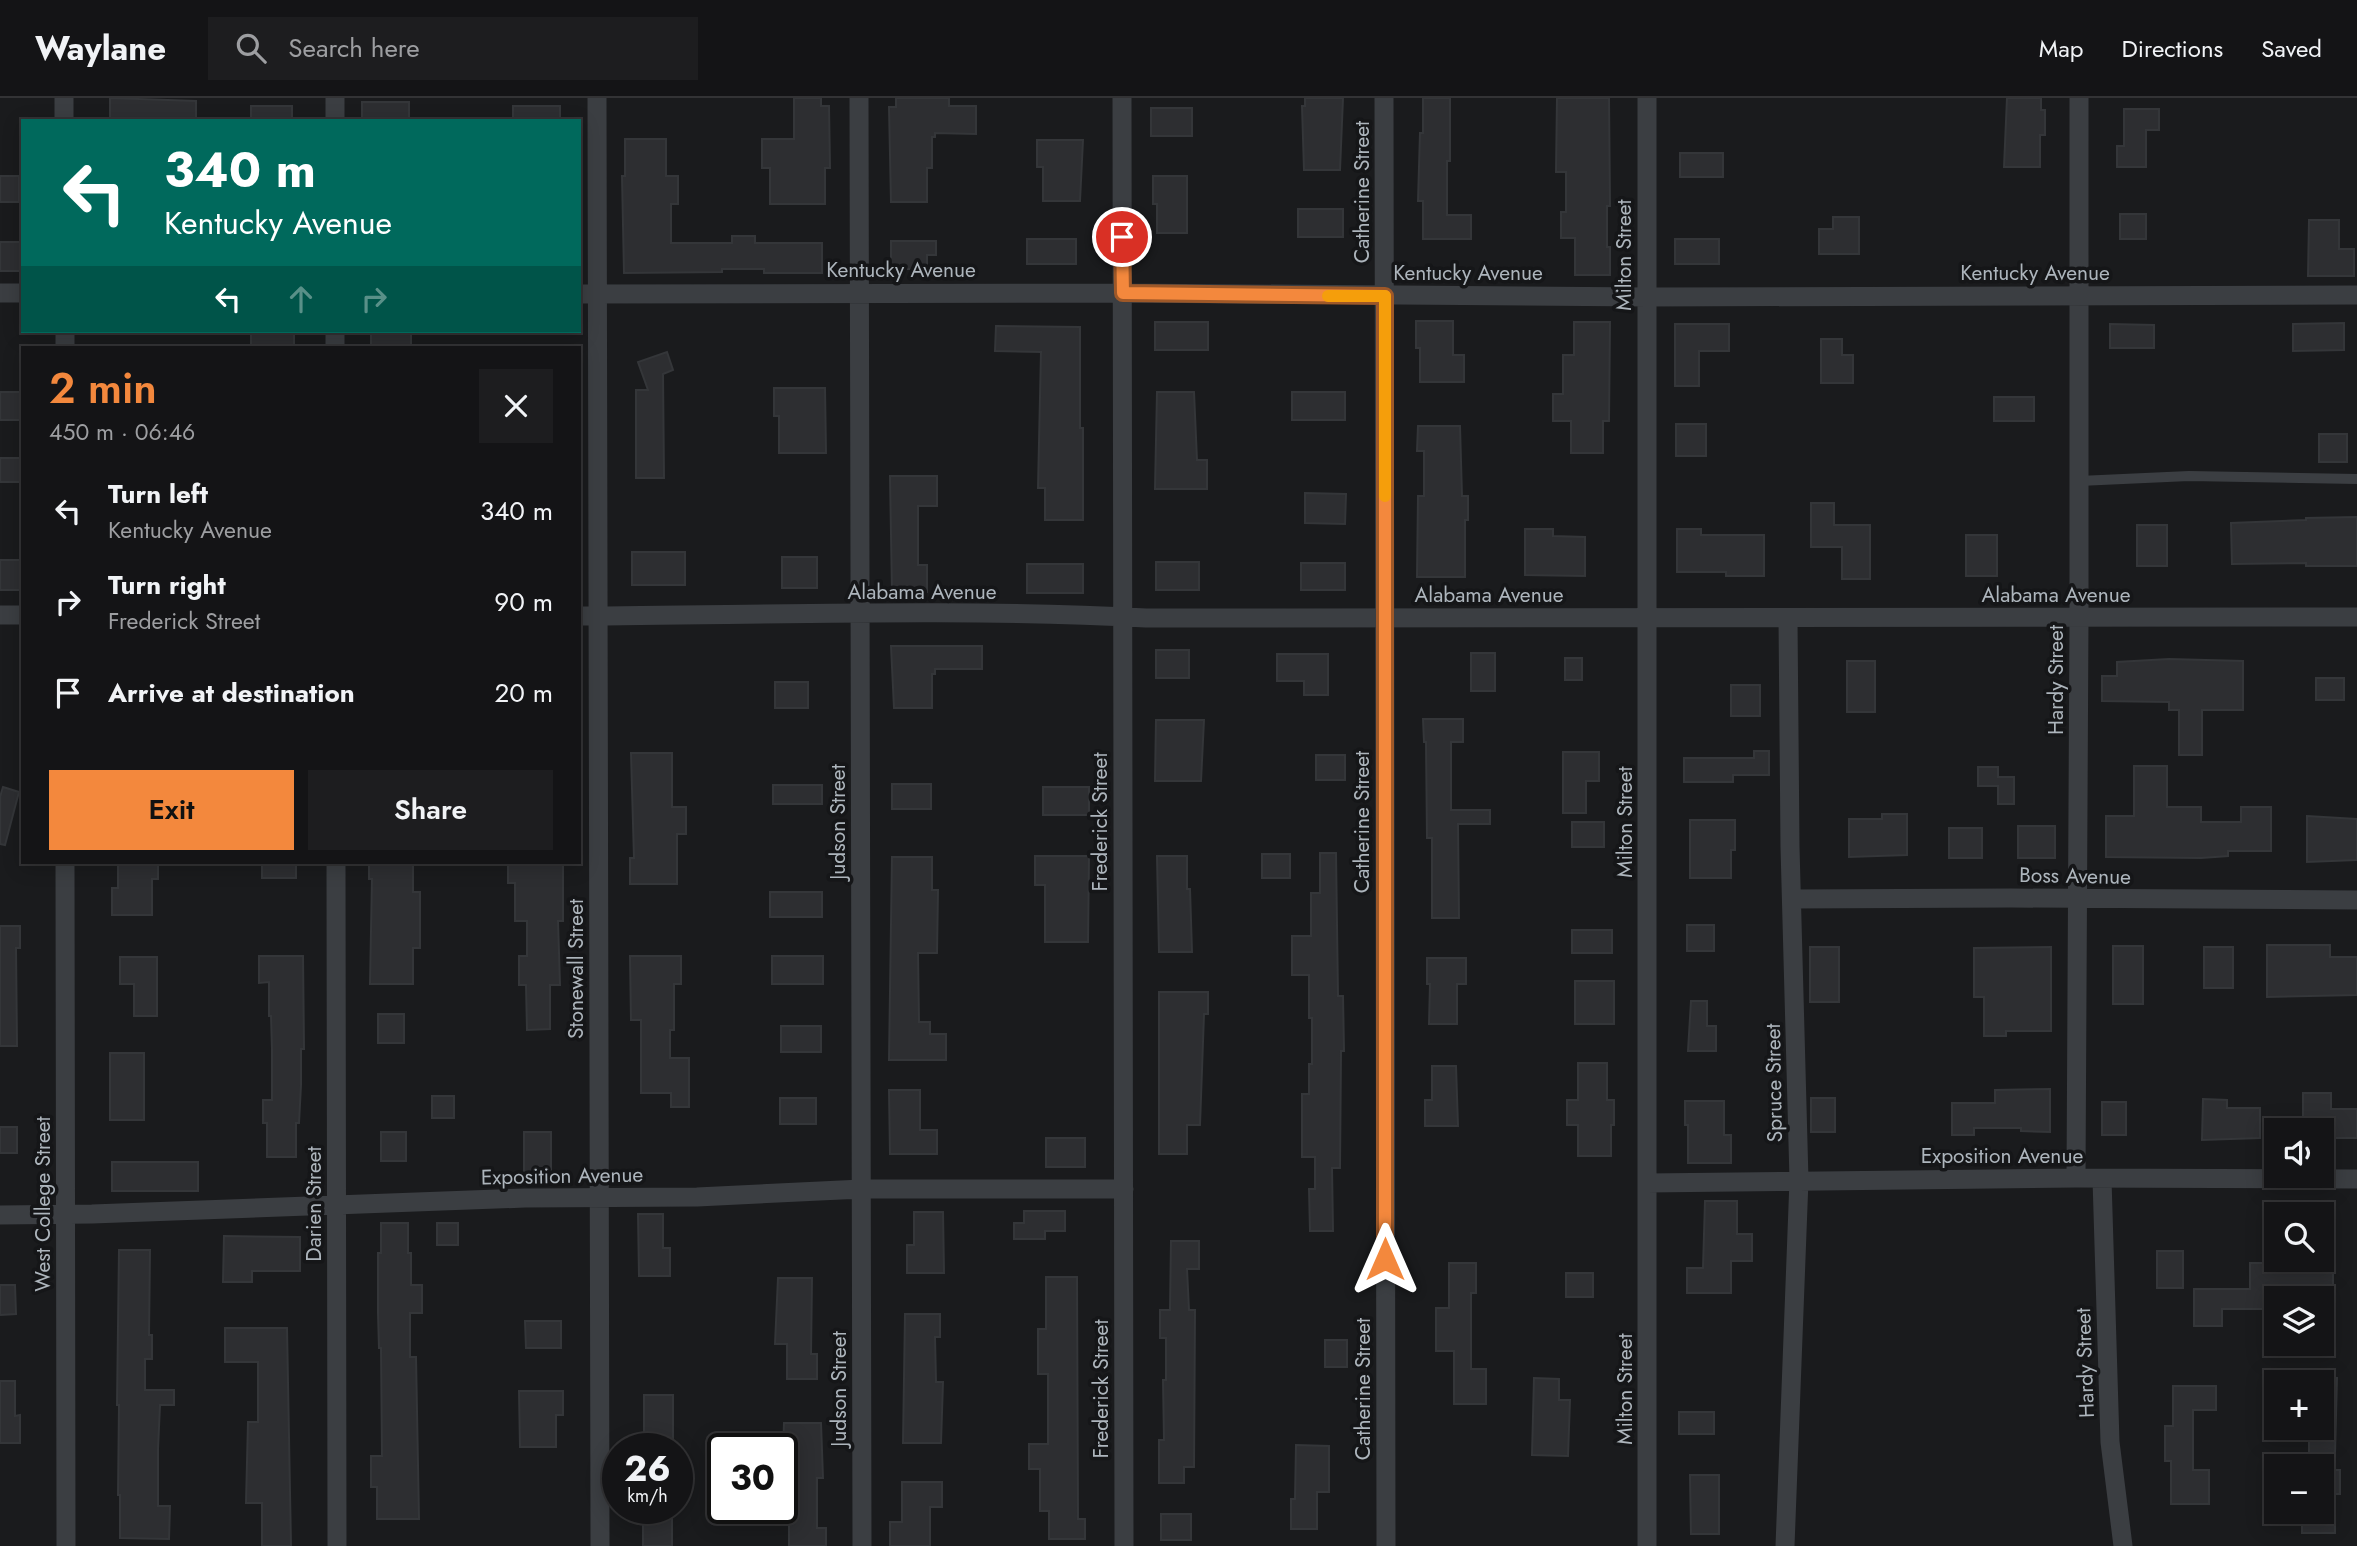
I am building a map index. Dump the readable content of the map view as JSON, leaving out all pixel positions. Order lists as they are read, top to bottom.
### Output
{
  "streets": {
    "street": [
      "Catherine Street",
      "Milton Street",
      "Kentucky Avenue",
      "Alabama Avenue",
      "Hardy Street",
      "Judson Street",
      "Frederick Street",
      "Boss Avenue",
      "Stonewall Street",
      "Spruce Street",
      "Exposition Avenue",
      "West College Street",
      "Darien Street"
    ]
  },
  "crossings": [
    ["Catherine Street", "Kentucky Avenue"],
    ["Catherine Street", "Alabama Avenue"],
    ["Milton Street", "Kentucky Avenue"],
    ["Milton Street", "Alabama Avenue"],
    ["Milton Street", "Exposition Avenue"],
    ["Kentucky Avenue", "Hardy Street"],
    ["Kentucky Avenue", "Judson Street"],
    ["Kentucky Avenue", "Frederick Street"],
    ["Kentucky Avenue", "Stonewall Street"],
    ["Alabama Avenue", "Hardy Street"],
    ["Alabama Avenue", "Judson Street"],
    ["Alabama Avenue", "Frederick Street"],
    ["Alabama Avenue", "Stonewall Street"],
    ["Alabama Avenue", "Spruce Street"],
    ["Hardy Street", "Boss Avenue"],
    ["Hardy Street", "Exposition Avenue"],
    ["Judson Street", "Exposition Avenue"],
    ["Frederick Street", "Exposition Avenue"],
    ["Boss Avenue", "Spruce Street"],
    ["Stonewall Street", "Exposition Avenue"],
    ["Spruce Street", "Exposition Avenue"],
    ["Exposition Avenue", "West College Street"],
    ["Exposition Avenue", "Darien Street"]
  ],
  "page": {
    "header": "Waylane",
    "search": "Search here",
    "nav": ["Map", "Directions", "Saved"],
    "turn": ["340 m", "Kentucky Avenue"],
    "heading": ["2 min", "450 m · 06:46"],
    "list": [
      {
        "name": "Turn left",
        "note": "Kentucky Avenue",
        "value": "340 m"
      },
      {
        "name": "Turn right",
        "note": "Frederick Street",
        "value": "90 m"
      },
      {
        "name": "Arrive at destination",
        "value": "20 m"
      }
    ],
    "buttons": ["Exit", "Share"],
    "map_buttons": ["+", "−"],
    "speed": "26 km/h",
    "limit": "30"
  }
}
